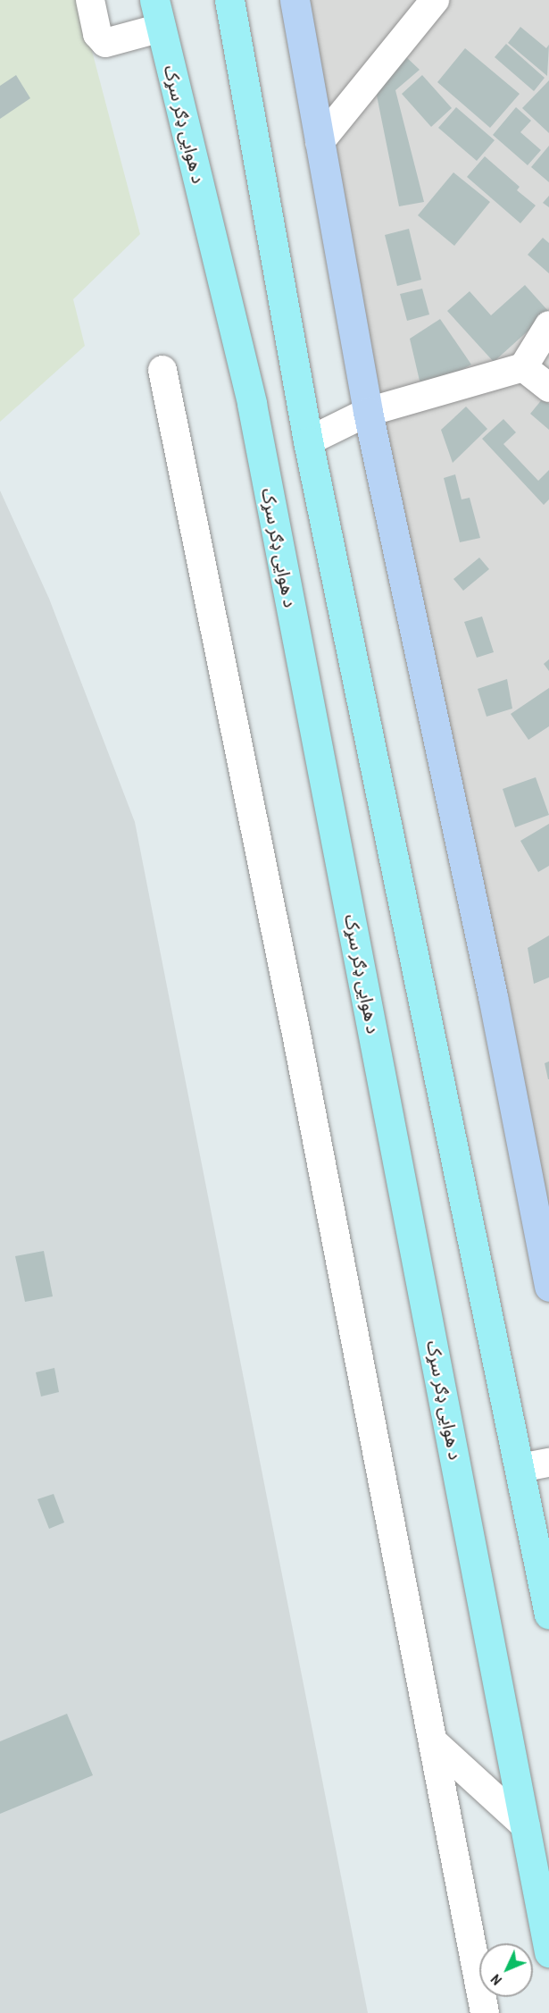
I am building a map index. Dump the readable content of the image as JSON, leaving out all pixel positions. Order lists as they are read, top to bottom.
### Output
{
  "streets": {
    "main road": ["د هوایی ډګر سړک"]
  },
  "north": "bottom left"
}
